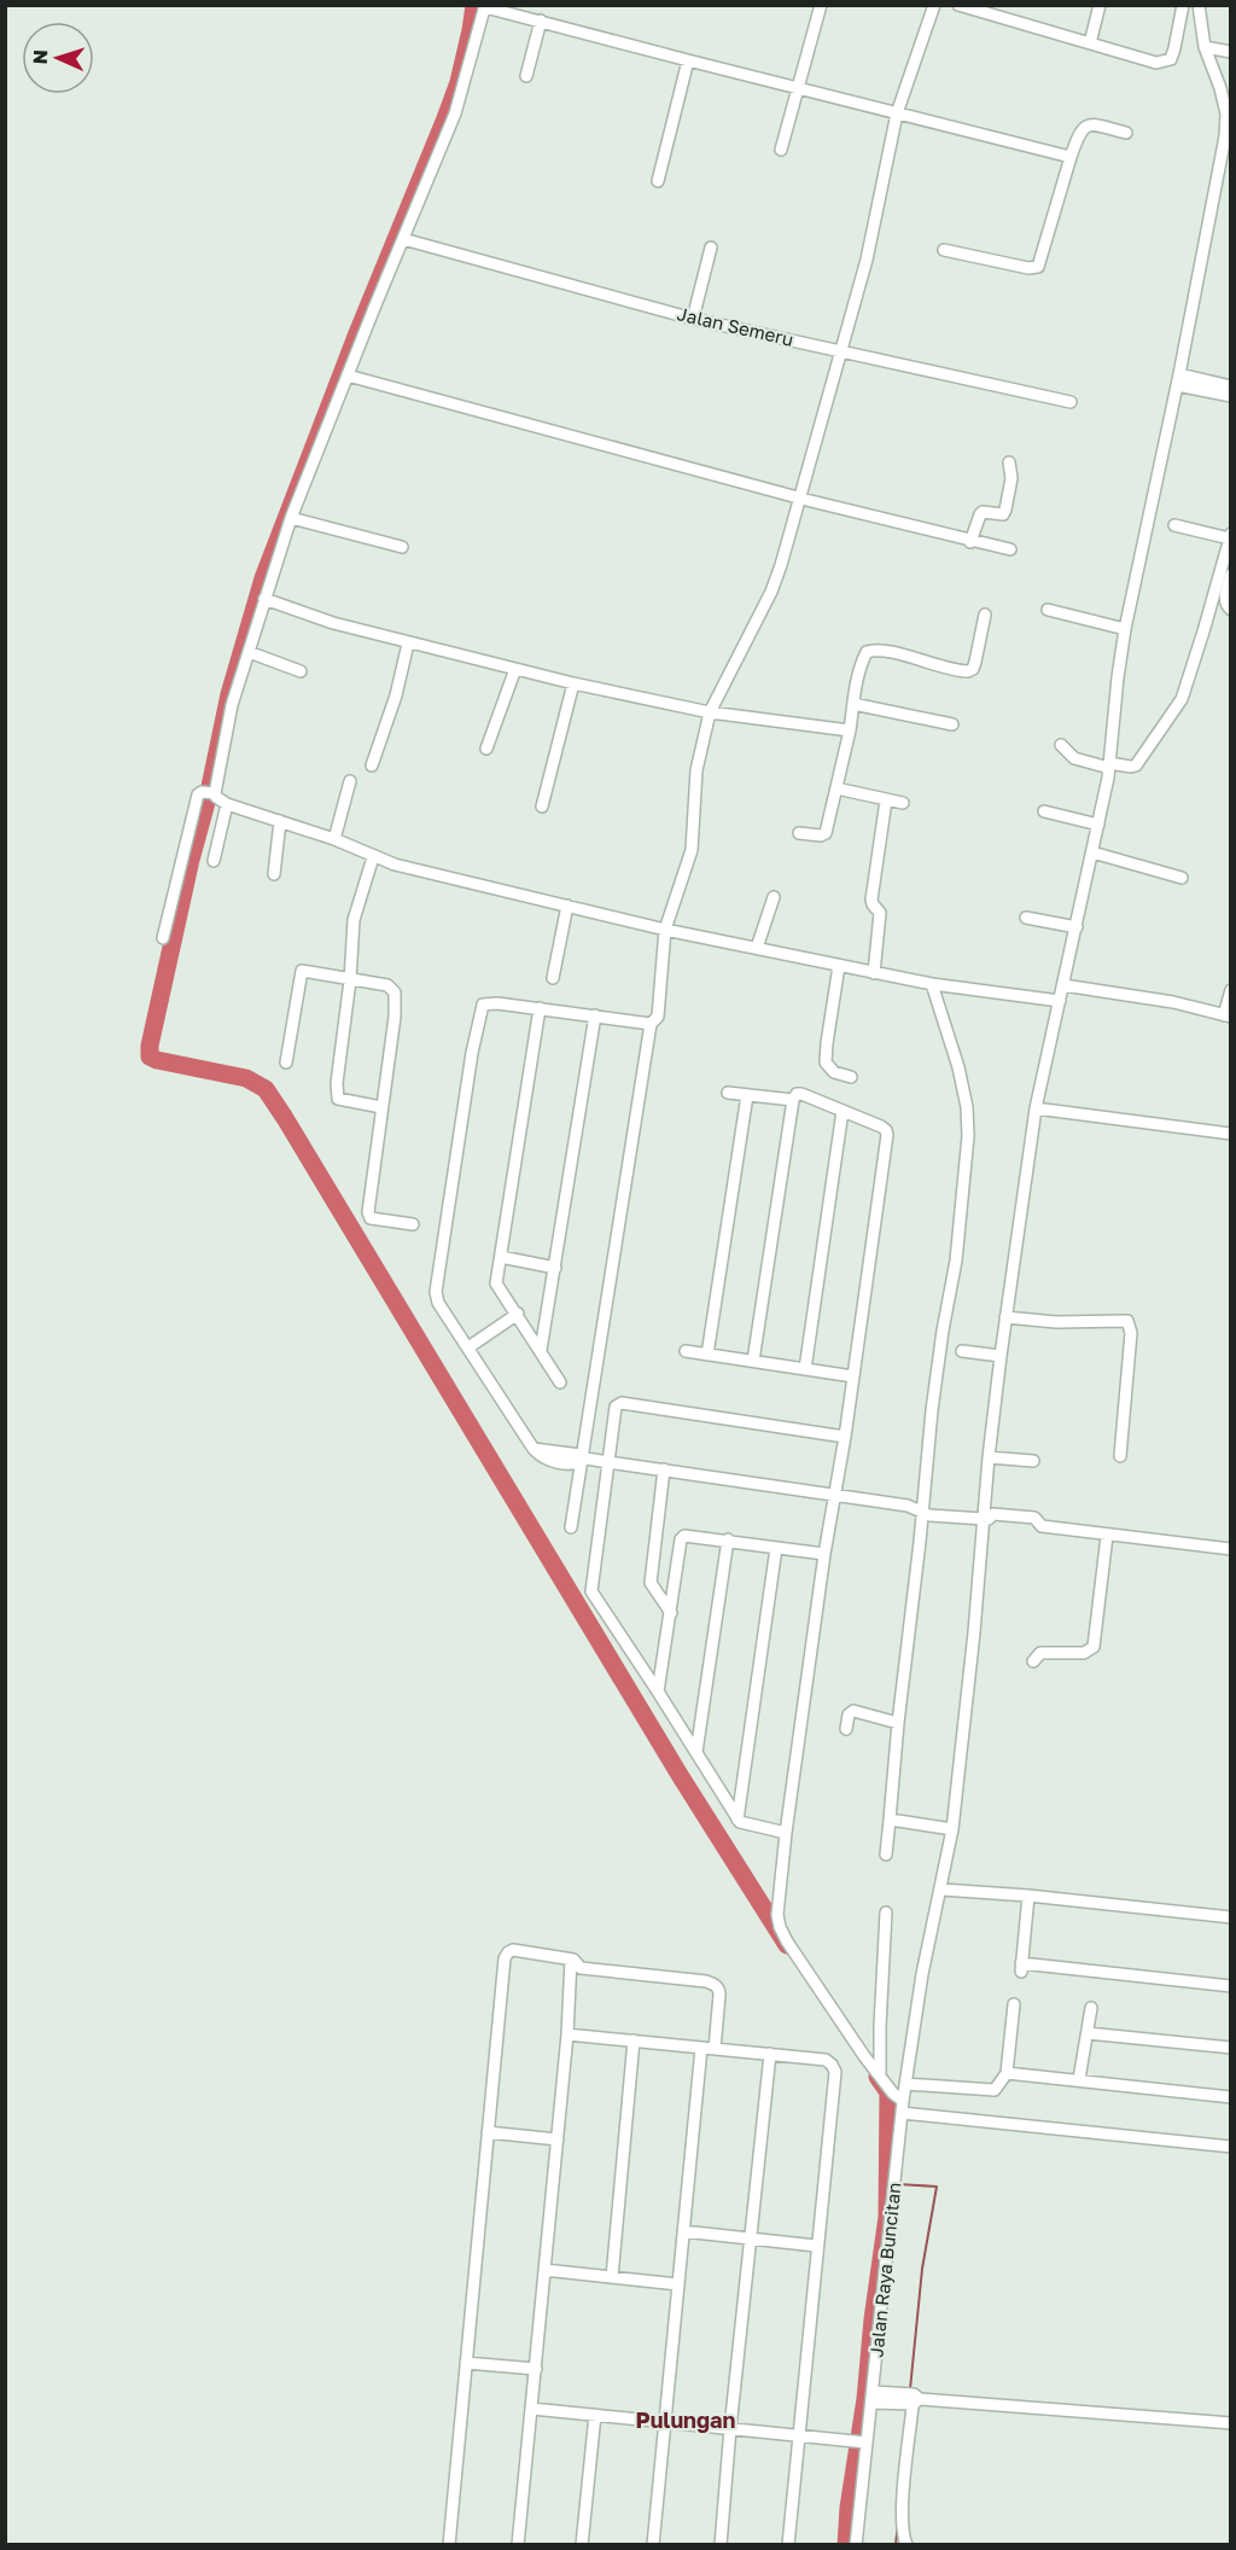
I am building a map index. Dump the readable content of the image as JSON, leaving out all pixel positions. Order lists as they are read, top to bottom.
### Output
{
  "streets": {
    "street": ["Jalan Semeru", "Jalan Raya Buncitan"]
  },
  "districts": ["Pulungan"],
  "north": "left"
}
